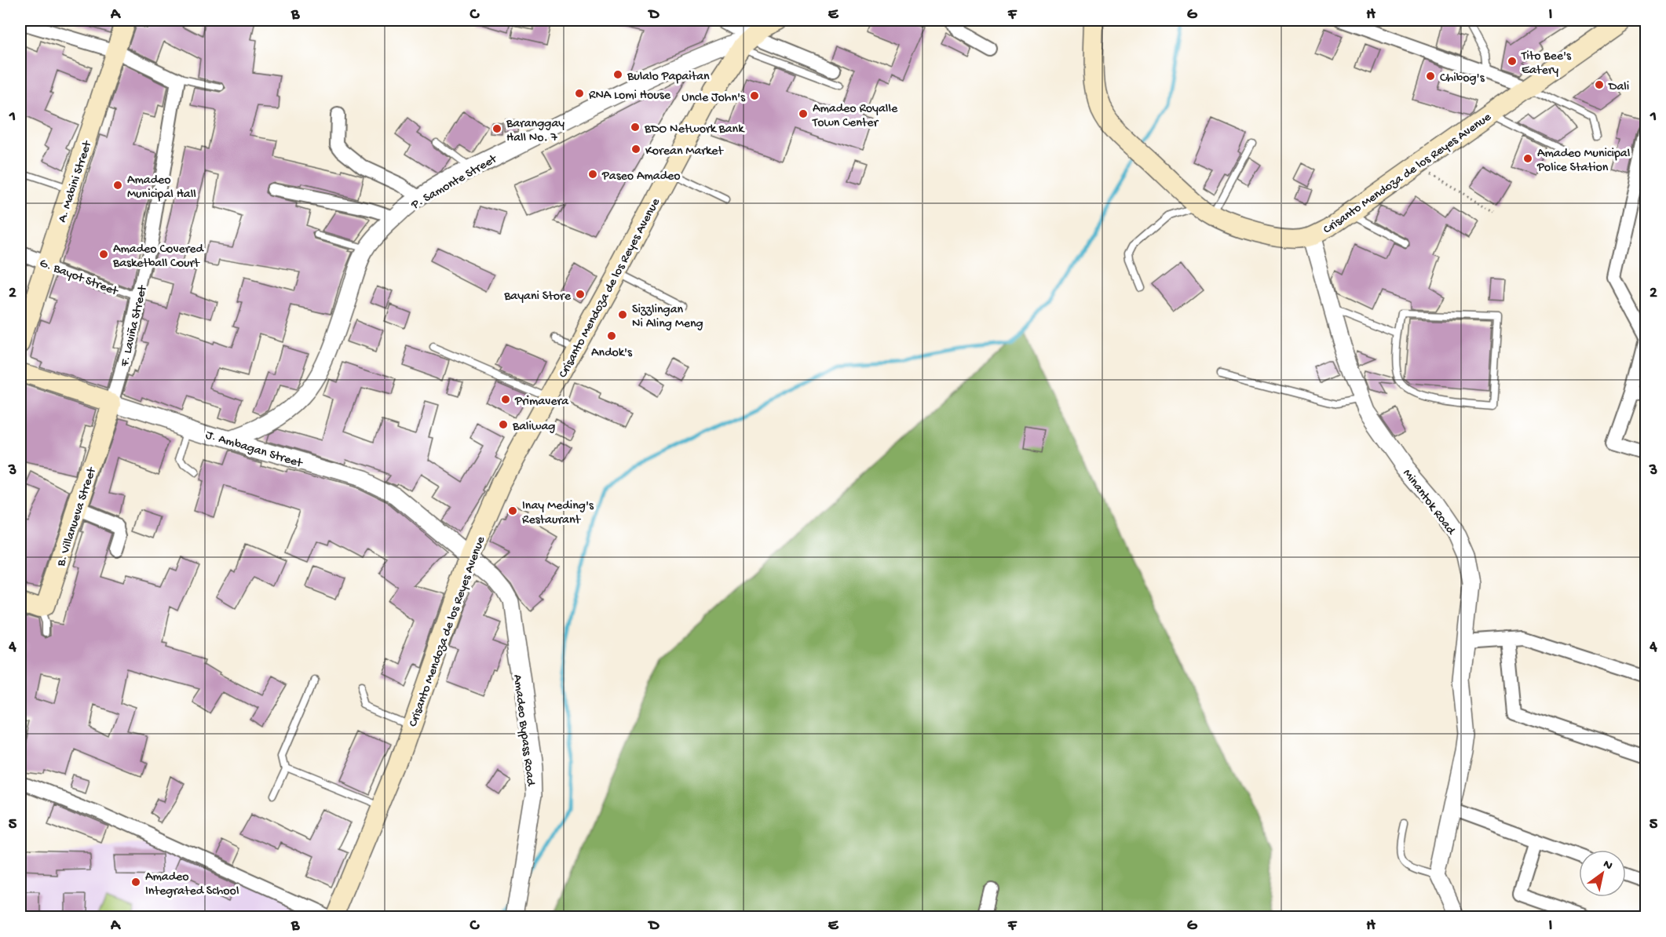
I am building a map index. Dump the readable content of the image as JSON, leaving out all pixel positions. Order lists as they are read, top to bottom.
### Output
{
  "streets": {
    "main road": [
      "Crisanto Mendoza de los Reyes Avenue",
      "A. Mabini Street",
      "J. Ambagan Street",
      "B. Villanueva Street"
    ],
    "street": [
      "P. Samonte Street",
      "G. Bayot Street",
      "F. Laviña Street",
      "Minantok Road",
      "Amadeo Bypass Road"
    ]
  },
  "crossings": [
    ["Crisanto Mendoza de los Reyes Avenue", "P. Samonte Street"],
    ["Crisanto Mendoza de los Reyes Avenue", "J. Ambagan Street"],
    ["Crisanto Mendoza de los Reyes Avenue", "Minantok Road"],
    ["Crisanto Mendoza de los Reyes Avenue", "Amadeo Bypass Road"],
    ["P. Samonte Street", "J. Ambagan Street"],
    ["A. Mabini Street", "G. Bayot Street"],
    ["G. Bayot Street", "F. Laviña Street"],
    ["F. Laviña Street", "J. Ambagan Street"],
    ["F. Laviña Street", "B. Villanueva Street"],
    ["J. Ambagan Street", "B. Villanueva Street"],
    ["J. Ambagan Street", "Amadeo Bypass Road"]
  ],
  "places": [
    "Tito Bee's Eatery",
    "Bulalo Papaitan",
    "Chibog's",
    "Dali",
    "RNA Lomi House",
    "Uncle John's",
    "Amadeo Royalle Town Center",
    "BDO Network Bank",
    "Baranggay Hall No. 7",
    "Korean Market",
    "Amadeo Municipal Police Station",
    "Paseo Amadeo",
    "Amadeo Municipal Hall",
    "Amadeo Covered Basketball Court",
    "Bayani Store",
    "Sizzlingan Ni Aling Meng",
    "Andok's",
    "Primavera",
    "Baliwag",
    "Inay Meding's Restaurant",
    "Amadeo Integrated School"
  ],
  "north": "top right",
  "grid": {
    "columns": [
      "A",
      "B",
      "C",
      "D",
      "E",
      "F",
      "G",
      "H",
      "I"
    ],
    "rows": [
      "1",
      "2",
      "3",
      "4",
      "5"
    ]
  }
}
